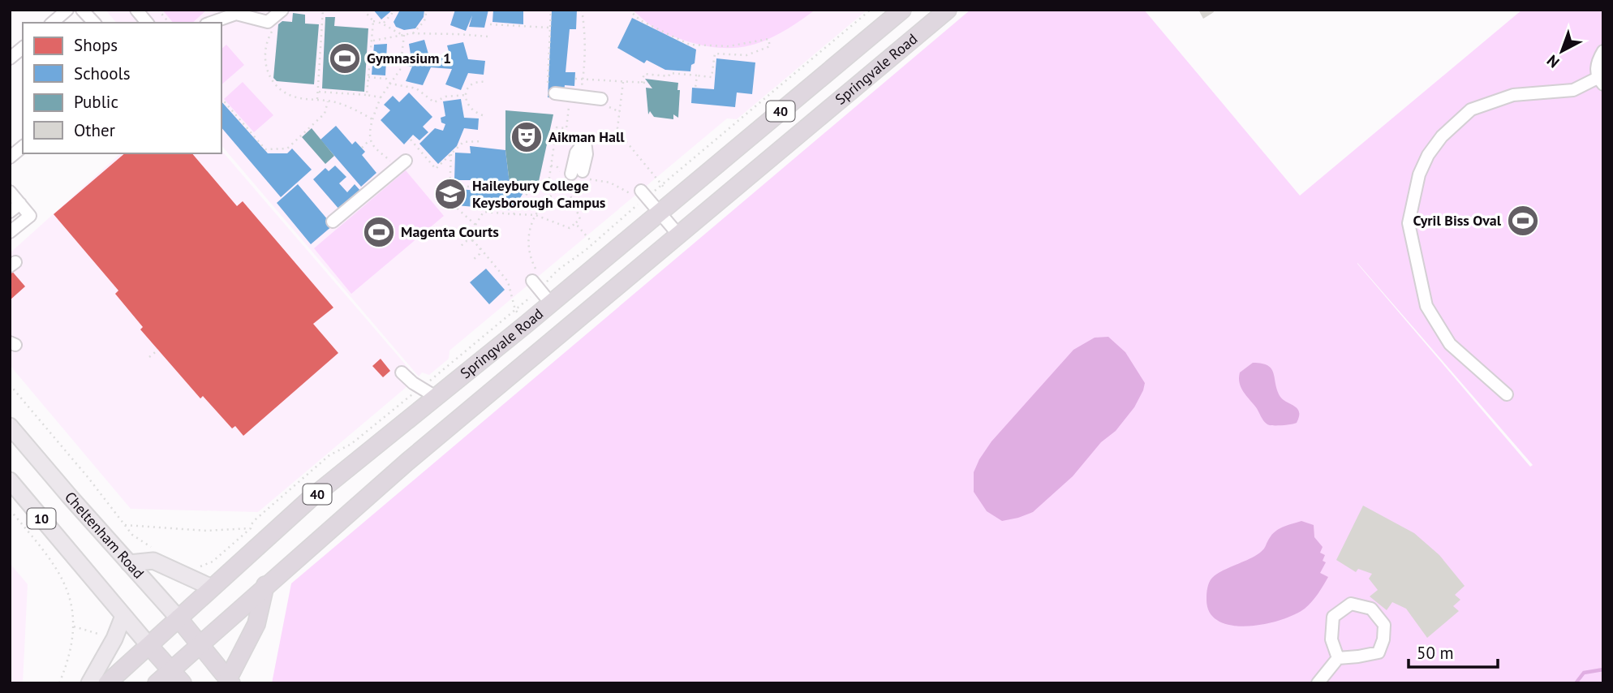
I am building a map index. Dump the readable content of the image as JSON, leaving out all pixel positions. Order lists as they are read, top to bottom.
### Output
{
  "streets": {
    "highway": [
      "Springvale Road",
      "40",
      "10",
      "Cheltenham Road"
    ]
  },
  "crossings": [
    ["Springvale Road", "10"],
    ["Springvale Road", "Cheltenham Road"],
    ["10", "Cheltenham Road"]
  ],
  "places": {
    "sports": ["Gymnasium 1", "Cyril Biss Oval", "Magenta Courts"],
    "theatre": ["Aikman Hall"],
    "school or university": ["Haileybury College Keysborough Campus"]
  },
  "legend": [
    "Shops",
    "Schools",
    "Public",
    "Other"
  ],
  "scale_bar": "50 m",
  "north": "bottom left"
}
